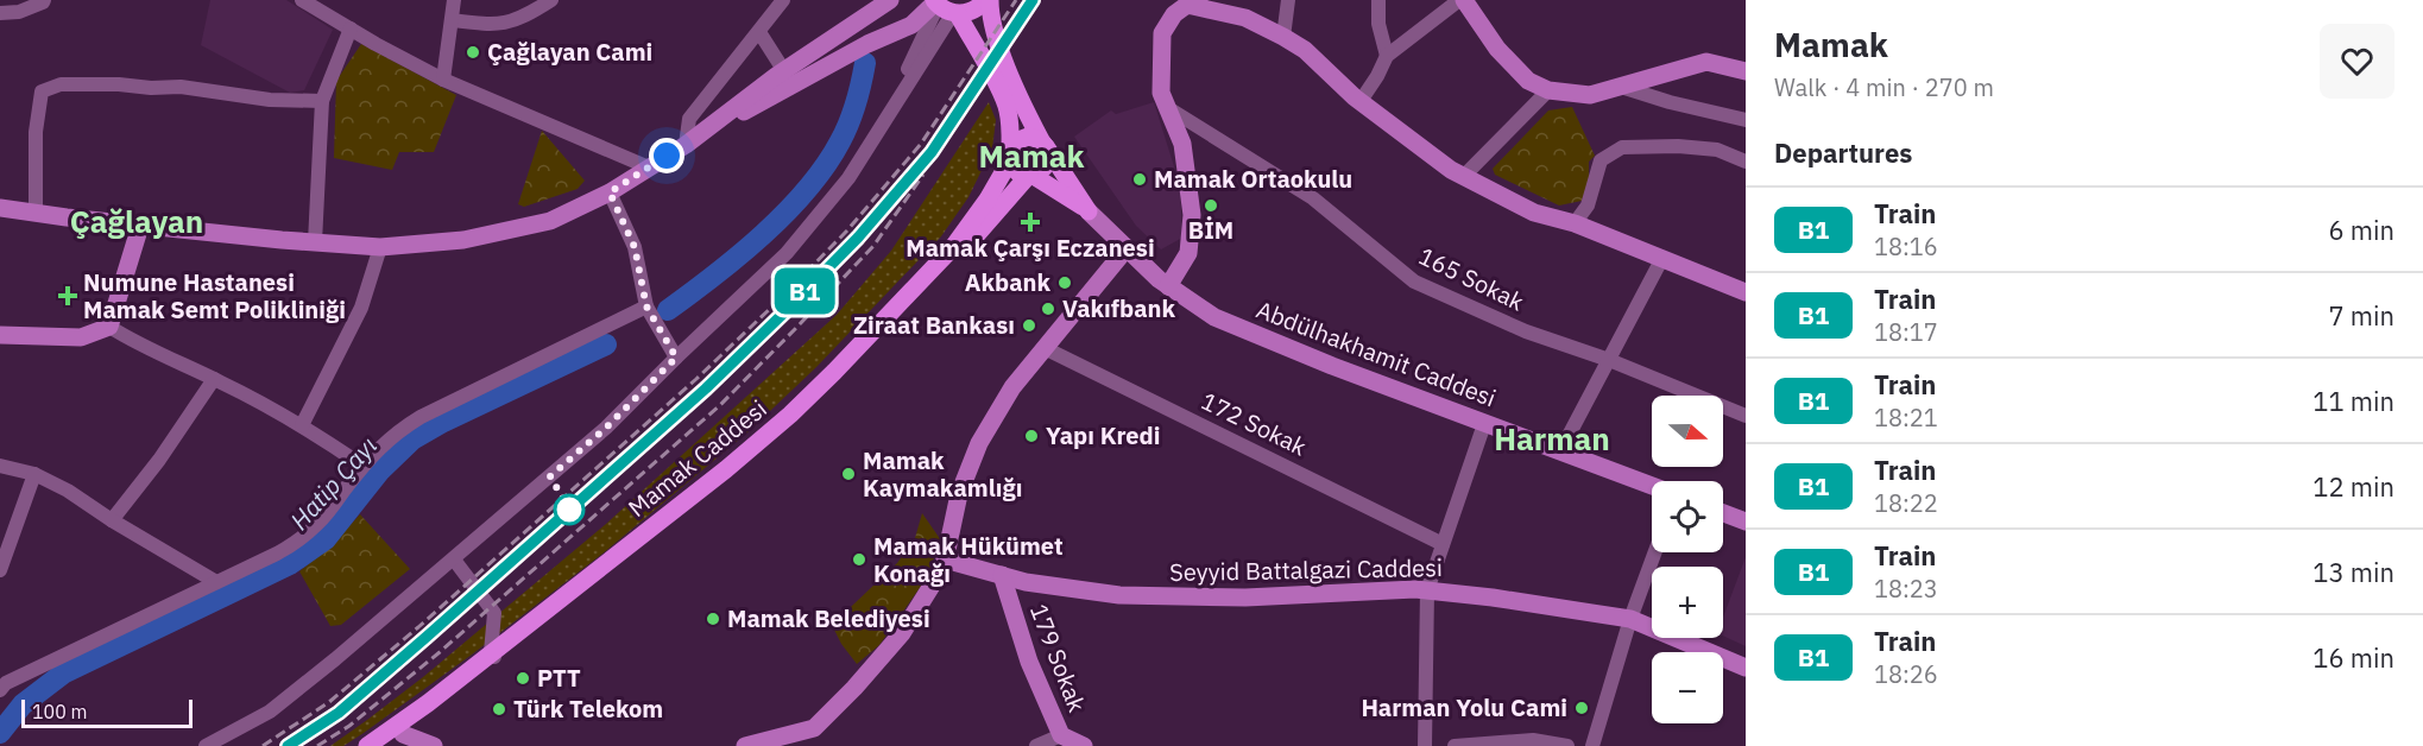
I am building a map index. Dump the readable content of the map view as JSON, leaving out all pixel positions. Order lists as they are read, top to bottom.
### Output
{
  "streets": {
    "main road": [
      "Abdülhakhamit Caddesi",
      "Mamak Caddesi",
      "Seyyid Battalgazi Caddesi",
      "179 Sokak"
    ],
    "street": ["165 Sokak", "172 Sokak"]
  },
  "crossings": [
    ["Seyyid Battalgazi Caddesi", "179 Sokak"]
  ],
  "districts": ["Mamak", "Çağlayan", "Harman"],
  "water": ["Hatip Çayı"],
  "places": {
    "other": [
      "Çağlayan Cami",
      "Mamak Ortaokulu",
      "BİM",
      "Akbank",
      "Vakıfbank",
      "Ziraat Bankası",
      "Yapı Kredi",
      "Mamak Kaymakamlığı",
      "Mamak Hükümet Konağı",
      "Mamak Belediyesi",
      "PTT",
      "Harman Yolu Cami",
      "Türk Telekom"
    ],
    "health": ["Mamak Çarşı Eczanesi", "Numune Hastanesi Mamak Semt Polikliniği"]
  },
  "scale_bar": "100 m",
  "north": "right",
  "page": {
    "on_map": "B1",
    "heading": [
      ["Mamak", "Walk · 4 min · 270 m"],
      "Departures"
    ],
    "list": [
      {
        "mark": "B1",
        "name": "Train",
        "note": "18:16",
        "value": "6 min"
      },
      {
        "mark": "B1",
        "name": "Train",
        "note": "18:17",
        "value": "7 min"
      },
      {
        "mark": "B1",
        "name": "Train",
        "note": "18:21",
        "value": "11 min"
      },
      {
        "mark": "B1",
        "name": "Train",
        "note": "18:22",
        "value": "12 min"
      },
      {
        "mark": "B1",
        "name": "Train",
        "note": "18:23",
        "value": "13 min"
      },
      {
        "mark": "B1",
        "name": "Train",
        "note": "18:26",
        "value": "16 min"
      }
    ],
    "map_buttons": ["+", "−"],
    "scale": "100 m"
  }
}
